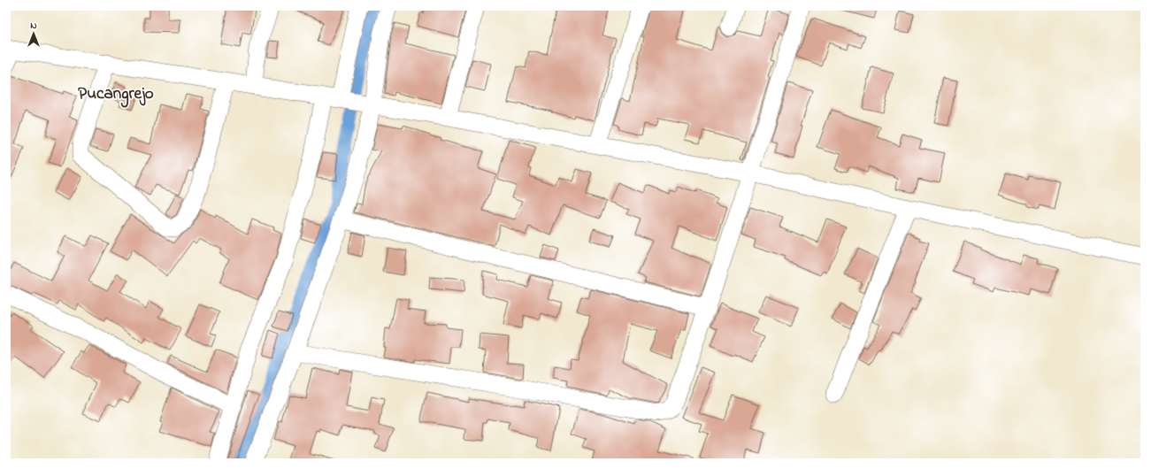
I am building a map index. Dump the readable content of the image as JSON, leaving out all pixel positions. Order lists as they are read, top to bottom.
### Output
{
  "districts": ["Pucangrejo"],
  "north": "top"
}
